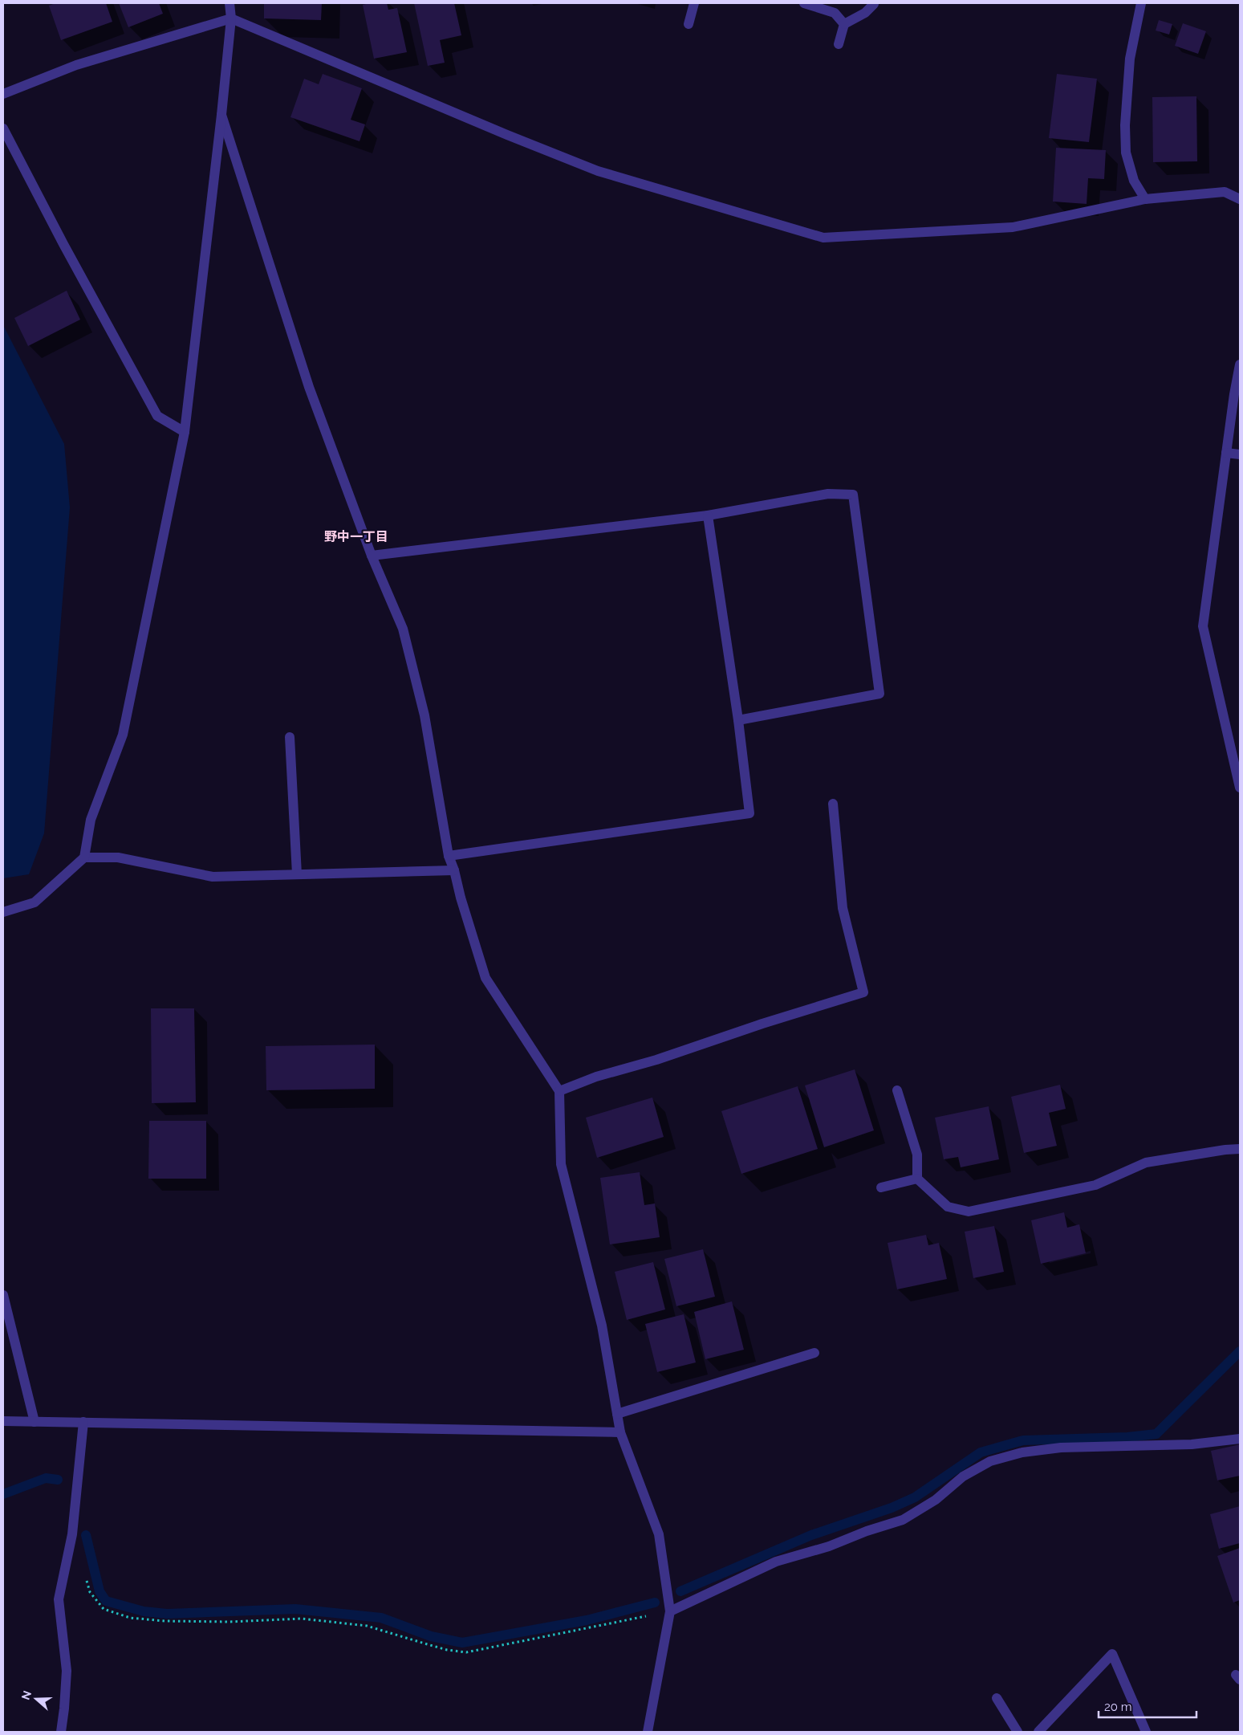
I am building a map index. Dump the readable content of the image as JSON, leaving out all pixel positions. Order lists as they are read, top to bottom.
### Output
{
  "districts": ["野中一丁目"],
  "scale_bar": "20 m",
  "north": "left"
}
